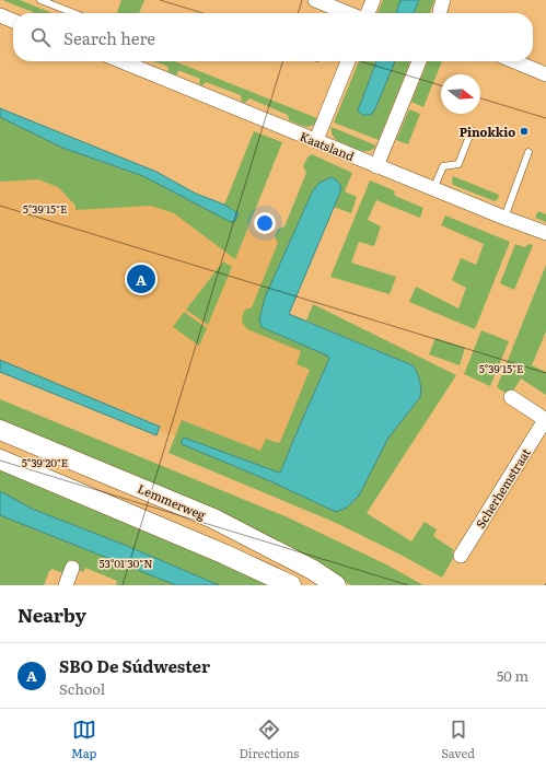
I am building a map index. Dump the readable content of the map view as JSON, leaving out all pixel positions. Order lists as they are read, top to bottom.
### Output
{
  "streets": {
    "main road": ["Lemmerweg"],
    "street": ["Kaatsland", "Scherhemstraat"]
  },
  "places": ["Pinokkio"],
  "north": "right",
  "page": {
    "search": "Search here",
    "pins": "A",
    "heading": "Nearby",
    "list": [
      {
        "mark": "A",
        "name": "SBO De Súdwester",
        "note": "School",
        "value": "50 m"
      }
    ],
    "nav": ["Map", "Directions", "Saved"]
  },
  "coordinates": ["5°39'15\"E", "5°39'20\"E", "53°01'30\"N"]
}
